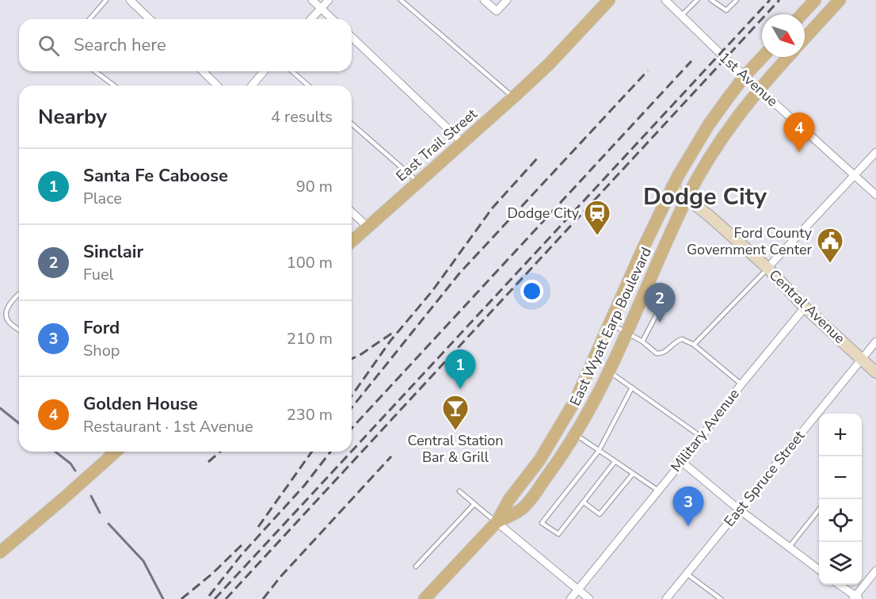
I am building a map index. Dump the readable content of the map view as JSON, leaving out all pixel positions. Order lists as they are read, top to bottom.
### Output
{
  "streets": {
    "main road": ["East Trail Street", "East Wyatt Earp Boulevard"],
    "street": [
      "1st Avenue",
      "Central Avenue",
      "Military Avenue",
      "East Spruce Street"
    ]
  },
  "crossings": [
    ["1st Avenue", "East Wyatt Earp Boulevard"],
    ["Central Avenue", "East Wyatt Earp Boulevard"],
    ["Central Avenue", "Military Avenue"],
    ["Central Avenue", "East Spruce Street"]
  ],
  "districts": ["Dodge City"],
  "places": {
    "station": ["Dodge City"],
    "public building": ["Ford County Government Center"],
    "bar": ["Central Station Bar & Grill"]
  },
  "north": "bottom right",
  "page": {
    "search": "Search here",
    "heading": ["Nearby", "4 results"],
    "pins": [
      "4",
      "2",
      "1",
      "3"
    ],
    "list": [
      {
        "mark": "1",
        "name": "Santa Fe Caboose",
        "note": "Place",
        "value": "90 m"
      },
      {
        "mark": "2",
        "name": "Sinclair",
        "note": "Fuel",
        "value": "100 m"
      },
      {
        "mark": "3",
        "name": "Ford",
        "note": "Shop",
        "value": "210 m"
      },
      {
        "mark": "4",
        "name": "Golden House",
        "note": "Restaurant · 1st Avenue",
        "value": "230 m"
      }
    ],
    "map_buttons": ["+", "−"]
  }
}
